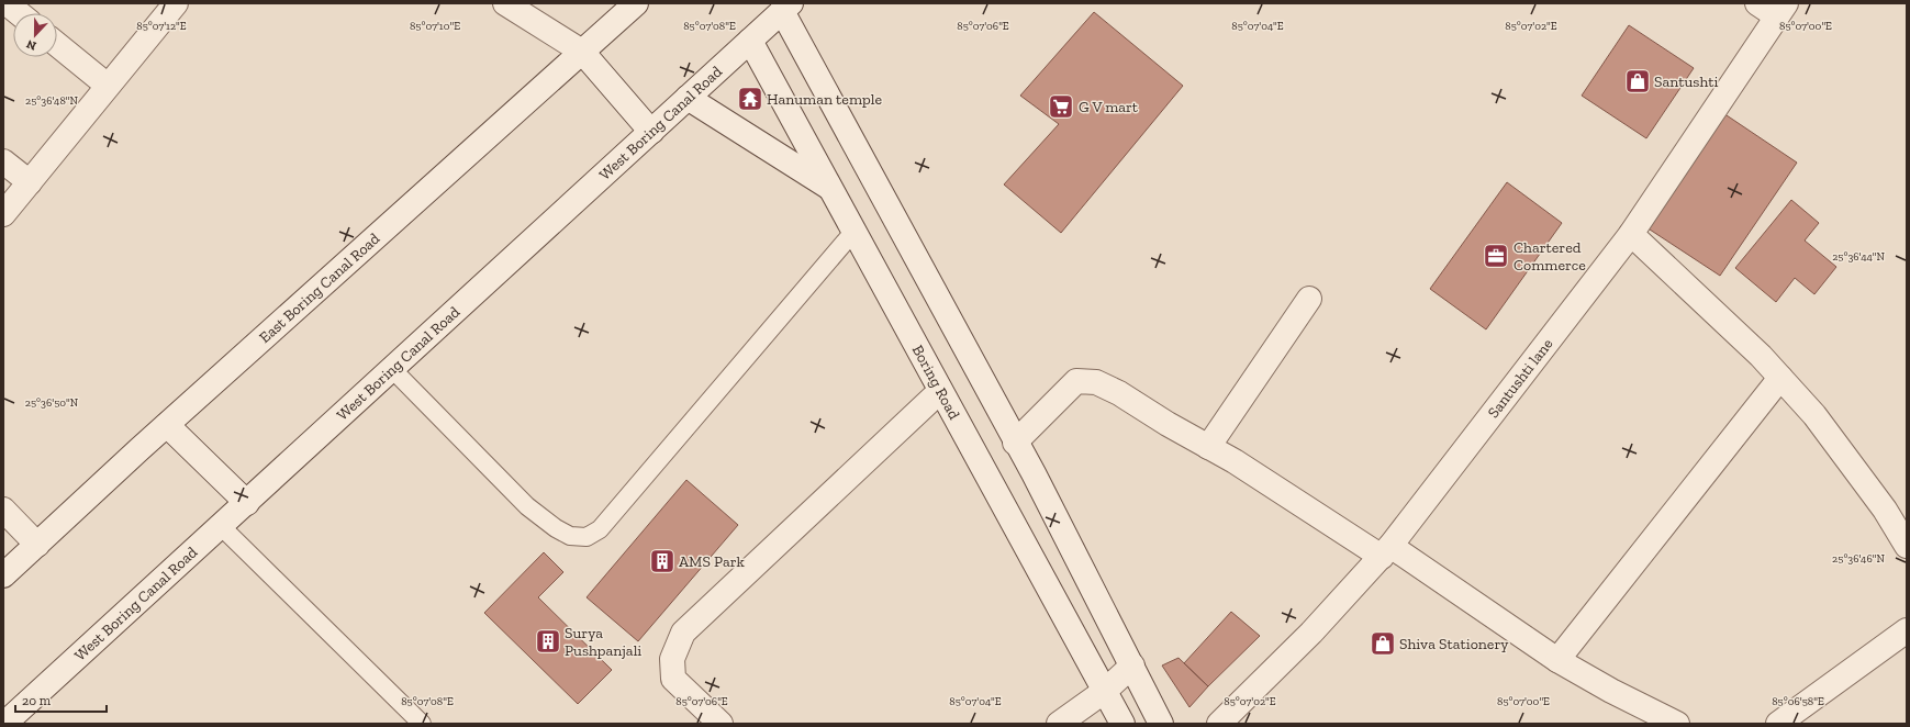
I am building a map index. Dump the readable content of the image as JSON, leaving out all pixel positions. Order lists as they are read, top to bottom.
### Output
{
  "streets": {
    "street": [
      "West Boring Canal Road",
      "East Boring Canal Road",
      "Santushti lane",
      "Boring Road"
    ]
  },
  "crossings": [
    ["West Boring Canal Road", "Boring Road"]
  ],
  "places": {
    "shop": ["Santushti", "Shiva Stationery"],
    "temple": ["Hanuman temple"],
    "supermarket": ["G V mart"],
    "office": ["Chartered Commerce"],
    "building": ["AMS Park", "Surya Pushpanjali"]
  },
  "scale_bar": "20 m",
  "north": "bottom",
  "coordinates": [
    "85°07'12\"E",
    "85°07'10\"E",
    "85°07'08\"E",
    "85°07'06\"E",
    "85°07'04\"E",
    "85°07'02\"E",
    "85°07'00\"E",
    "25°36'48\"N",
    "25°36'44\"N",
    "25°36'50\"N",
    "25°36'46\"N",
    "85°06'58\"E"
  ]
}
